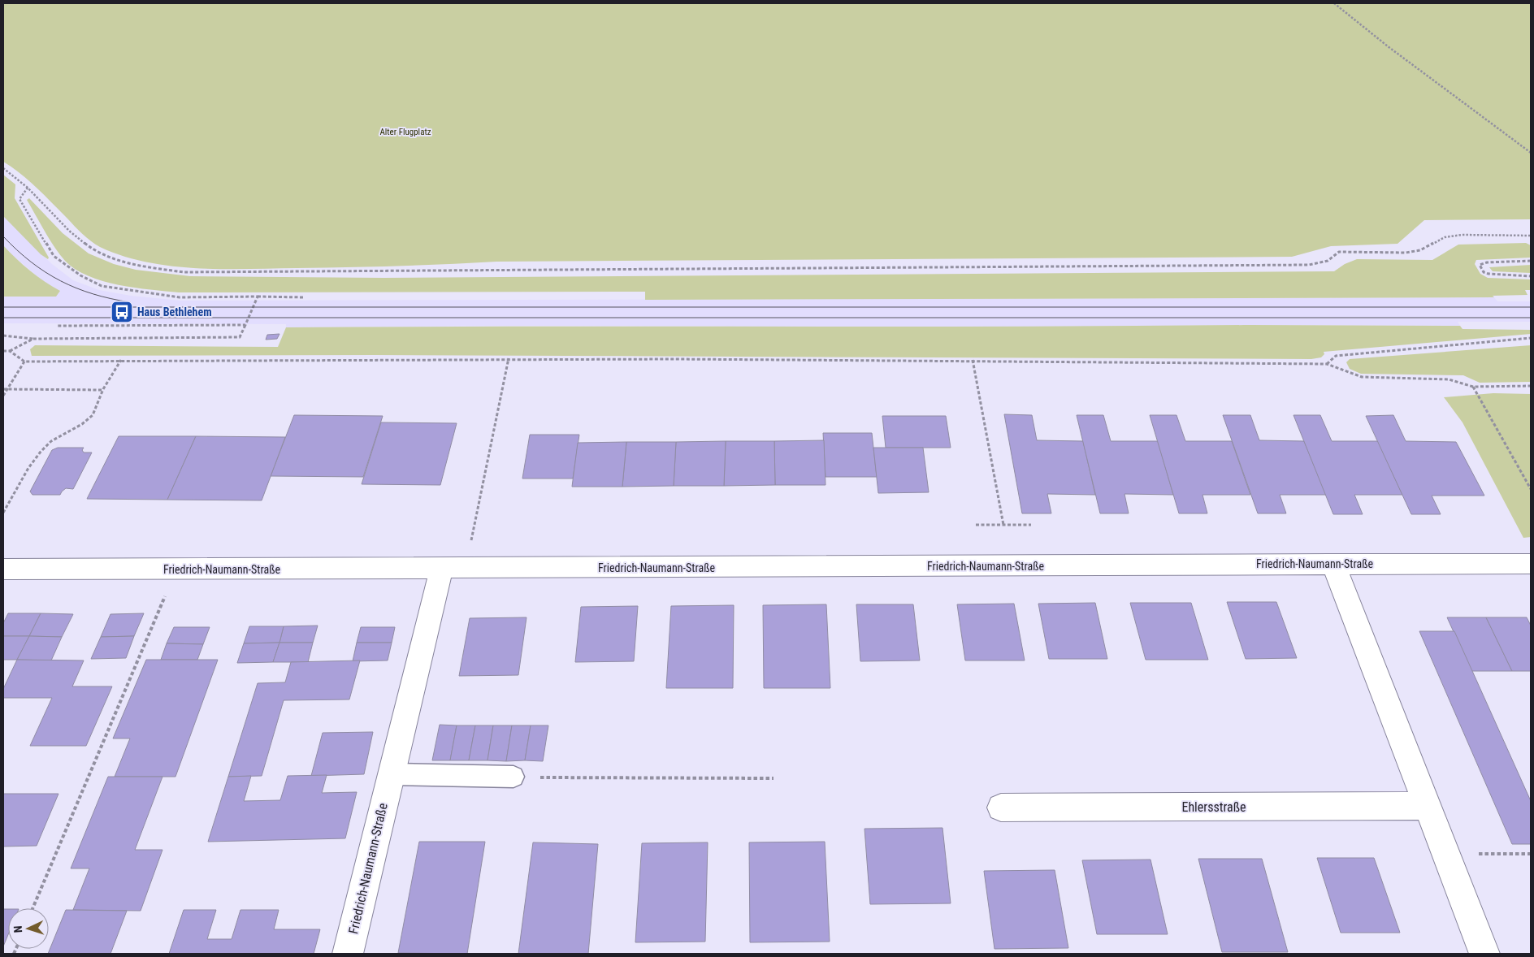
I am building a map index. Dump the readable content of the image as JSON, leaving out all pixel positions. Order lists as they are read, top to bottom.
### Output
{
  "streets": {
    "street": ["Friedrich-Naumann-Straße", "Ehlersstraße"]
  },
  "parks": ["Alter Flugplatz"],
  "places": {
    "bus stop": ["Haus Bethlehem"]
  },
  "north": "left"
}
